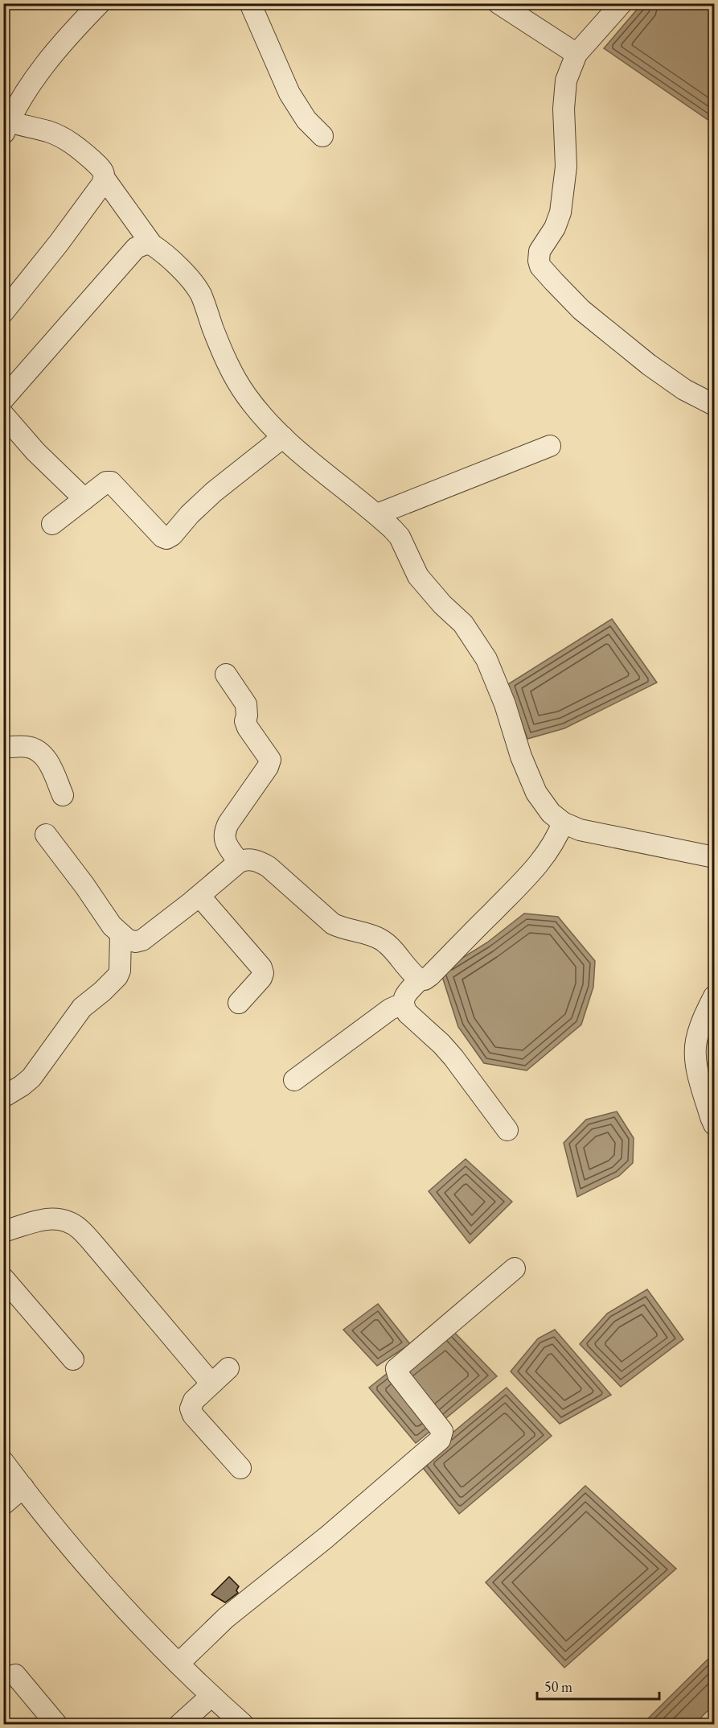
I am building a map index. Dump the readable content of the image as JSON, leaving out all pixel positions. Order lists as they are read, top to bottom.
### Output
{
  "scale_bar": "50 m"
}
